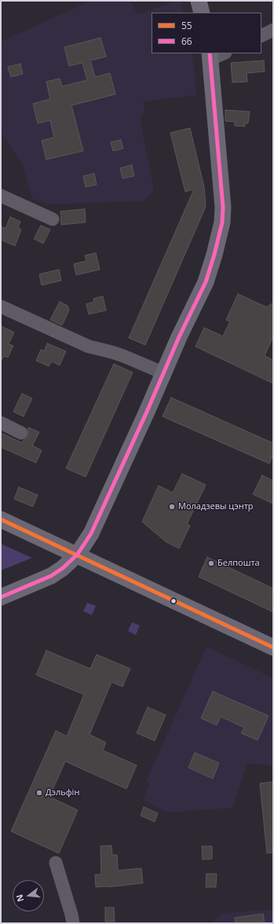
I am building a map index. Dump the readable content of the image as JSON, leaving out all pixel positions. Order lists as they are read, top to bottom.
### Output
{
  "places": ["Моладзевы цэнтр", "Белпошта", "Дэльфін"],
  "lines": ["transit line 66", "transit line 55"],
  "legend": ["55", "66"],
  "north": "left"
}
